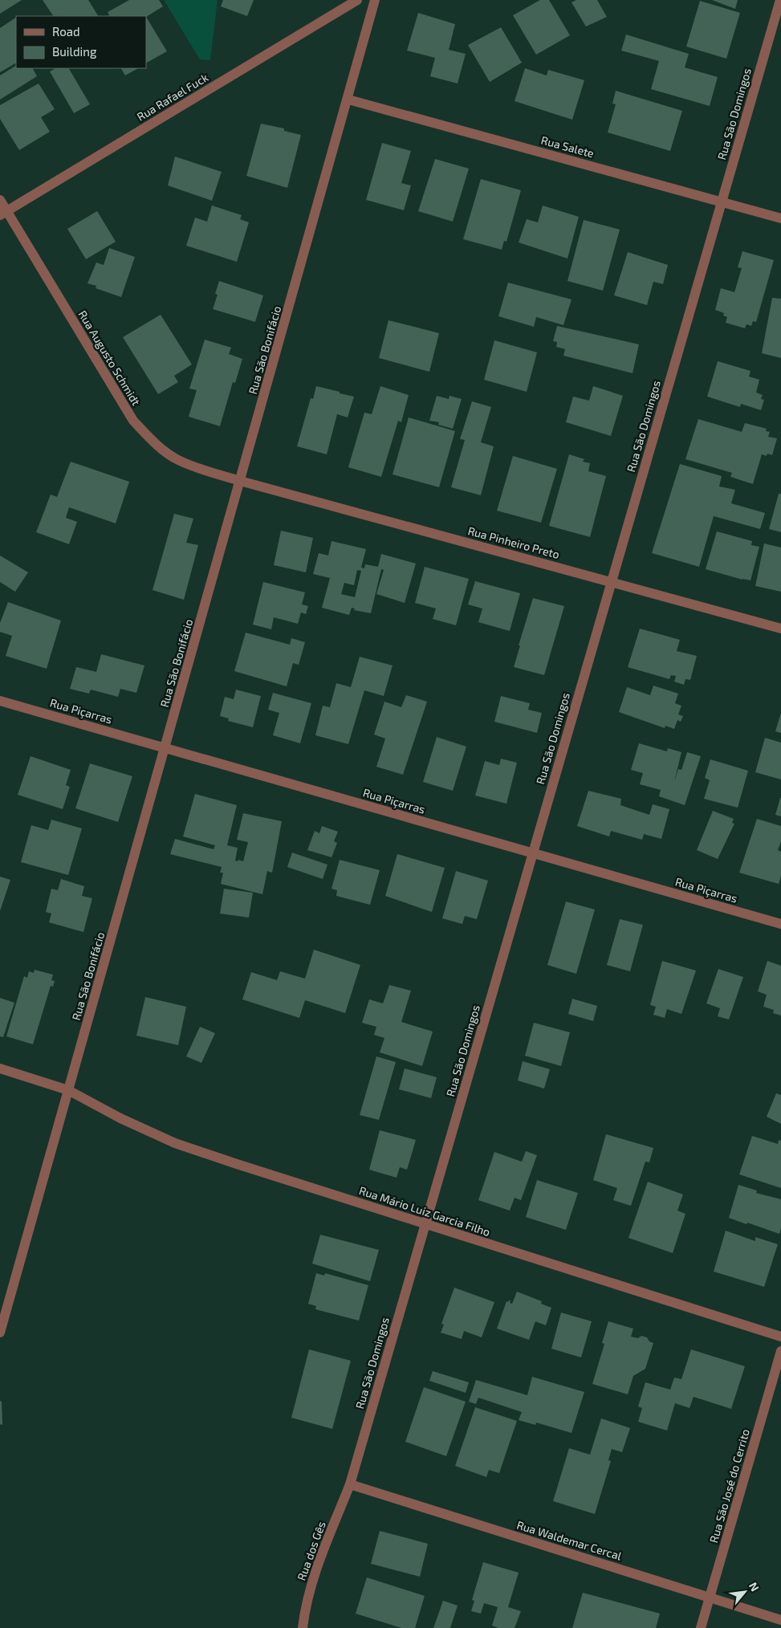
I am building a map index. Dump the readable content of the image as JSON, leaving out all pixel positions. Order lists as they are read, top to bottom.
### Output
{
  "streets": {
    "street": [
      "Rua Rafael Fuck",
      "Rua São Domingos",
      "Rua Salete",
      "Rua São Bonifácio",
      "Rua Augusto Schmidt",
      "Rua Pinheiro Preto",
      "Rua Piçarras",
      "Rua Mário Luiz Garcia Filho",
      "Rua São José do Cerrito",
      "Rua Waldemar Cercal",
      "Rua dos Gês"
    ]
  },
  "crossings": [
    ["Rua Rafael Fuck", "Rua Augusto Schmidt"],
    ["Rua São Domingos", "Rua Salete"],
    ["Rua São Domingos", "Rua Pinheiro Preto"],
    ["Rua São Domingos", "Rua Piçarras"],
    ["Rua São Domingos", "Rua Mário Luiz Garcia Filho"],
    ["Rua São Domingos", "Rua Waldemar Cercal"],
    ["Rua São Domingos", "Rua dos Gês"],
    ["Rua Salete", "Rua São Bonifácio"],
    ["Rua São Bonifácio", "Rua Augusto Schmidt"],
    ["Rua São Bonifácio", "Rua Pinheiro Preto"],
    ["Rua São Bonifácio", "Rua Piçarras"],
    ["Rua São Bonifácio", "Rua Mário Luiz Garcia Filho"],
    ["Rua Augusto Schmidt", "Rua Pinheiro Preto"],
    ["Rua São José do Cerrito", "Rua Waldemar Cercal"],
    ["Rua Waldemar Cercal", "Rua dos Gês"]
  ],
  "legend": ["Road", "Building"],
  "north": "top right"
}
